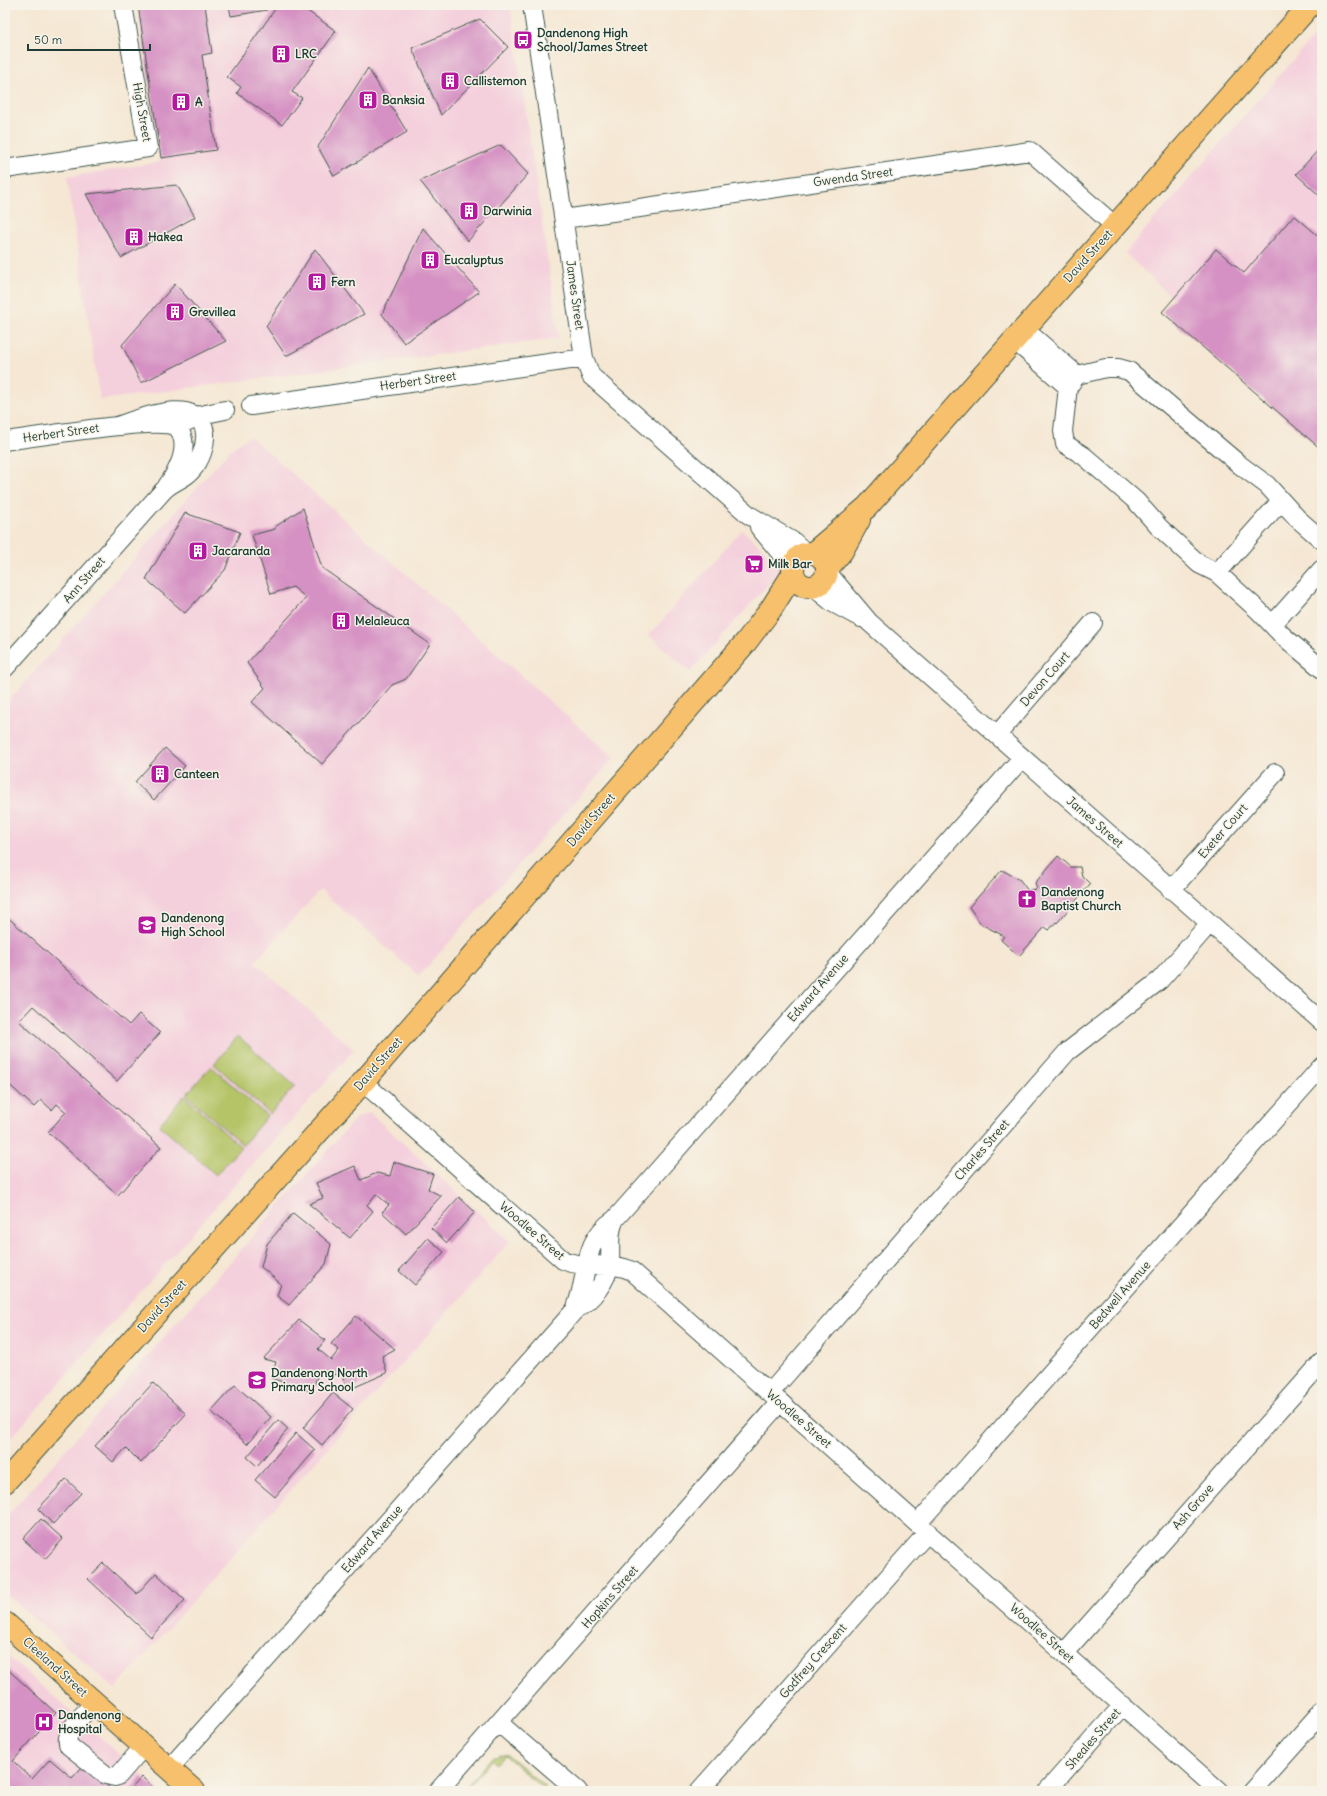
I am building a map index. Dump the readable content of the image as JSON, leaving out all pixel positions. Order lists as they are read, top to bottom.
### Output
{
  "streets": {
    "main road": ["David Street", "Cleeland Street"],
    "street": [
      "High Street",
      "Gwenda Street",
      "James Street",
      "Herbert Street",
      "Ann Street",
      "Devon Court",
      "Exeter Court",
      "Edward Avenue",
      "Charles Street",
      "Woodlee Street",
      "Bedwell Avenue",
      "Ash Grove",
      "Hopkins Street",
      "Godfrey Crescent",
      "Sheales Street"
    ]
  },
  "crossings": [
    ["Gwenda Street", "David Street"],
    ["Gwenda Street", "James Street"],
    ["David Street", "James Street"],
    ["David Street", "Woodlee Street"],
    ["James Street", "Herbert Street"],
    ["James Street", "Devon Court"],
    ["James Street", "Exeter Court"],
    ["James Street", "Edward Avenue"],
    ["James Street", "Charles Street"],
    ["Herbert Street", "Ann Street"],
    ["Edward Avenue", "Woodlee Street"],
    ["Edward Avenue", "Cleeland Street"],
    ["Charles Street", "Woodlee Street"],
    ["Charles Street", "Hopkins Street"],
    ["Woodlee Street", "Bedwell Avenue"],
    ["Woodlee Street", "Ash Grove"],
    ["Woodlee Street", "Hopkins Street"],
    ["Woodlee Street", "Godfrey Crescent"],
    ["Woodlee Street", "Sheales Street"],
    ["Bedwell Avenue", "Godfrey Crescent"]
  ],
  "places": {
    "bus stop": ["Dandenong High School/James Street"],
    "building": [
      "LRC",
      "Callistemon",
      "Banksia",
      "A",
      "Darwinia",
      "Hakea",
      "Eucalyptus",
      "Fern",
      "Grevillea",
      "Jacaranda",
      "Melaleuca",
      "Canteen"
    ],
    "supermarket": ["Milk Bar"],
    "church": ["Dandenong Baptist Church"],
    "school or university": ["Dandenong High School", "Dandenong North Primary School"],
    "hospital": ["Dandenong Hospital"]
  },
  "scale_bar": "50 m"
}
